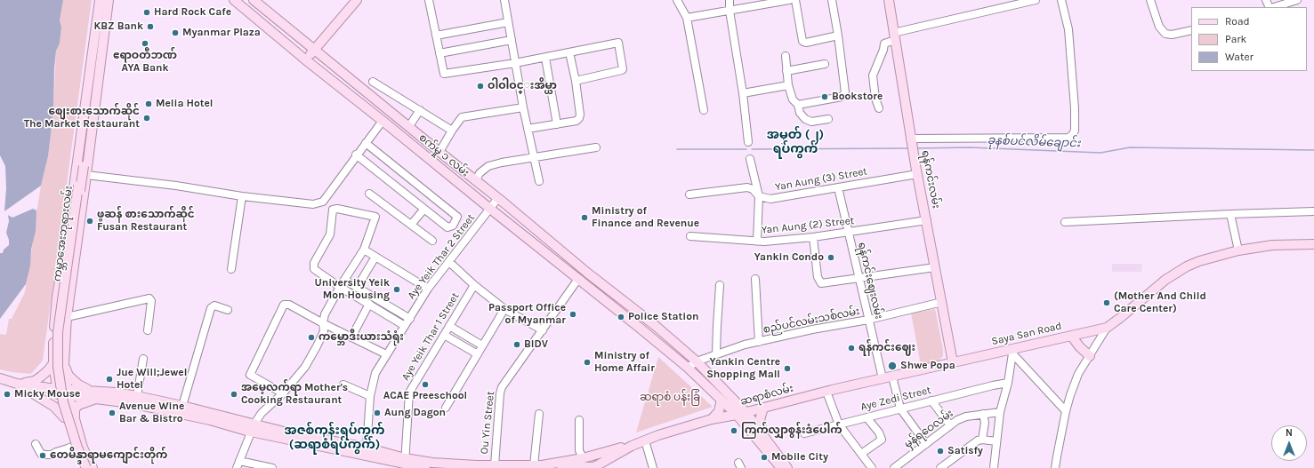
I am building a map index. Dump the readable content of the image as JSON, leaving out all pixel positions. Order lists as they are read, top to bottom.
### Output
{
  "streets": {
    "main road": [
      "စက်မှု ၁ လမ်း",
      "ရန်ကင်းလမ်း",
      "ကမ္ဘာအေးဘုရားလမ်း",
      "Saya San Road",
      "ဆရာစံလမ်း"
    ],
    "street": [
      "Yan Aung (3) Street",
      "Yan Aung (2) Street",
      "Aye Yeik Thar 2 Street",
      "ရန်ကင်းဈေးလမ်း",
      "စည်ပင်လမ်းသစ်လမ်း",
      "Aye Yeik Thar 1 Street",
      "Aye Zedi Street",
      "Ou Yin Street",
      "မှန်ရဝေလမ်း"
    ]
  },
  "crossings": [
    ["စက်မှု ၁ လမ်း", "Aye Yeik Thar 2 Street"],
    ["စက်မှု ၁ လမ်း", "စည်ပင်လမ်းသစ်လမ်း"],
    ["စက်မှု ၁ လမ်း", "Ou Yin Street"],
    ["Yan Aung (3) Street", "ရန်ကင်းလမ်း"],
    ["Yan Aung (3) Street", "ရန်ကင်းဈေးလမ်း"],
    ["ရန်ကင်းလမ်း", "Yan Aung (2) Street"],
    ["ရန်ကင်းလမ်း", "စည်ပင်လမ်းသစ်လမ်း"],
    ["ရန်ကင်းလမ်း", "Saya San Road"],
    ["ရန်ကင်းလမ်း", "ဆရာစံလမ်း"],
    ["Yan Aung (2) Street", "ရန်ကင်းဈေးလမ်း"],
    ["ရန်ကင်းဈေးလမ်း", "စည်ပင်လမ်းသစ်လမ်း"],
    ["ရန်ကင်းဈေးလမ်း", "ဆရာစံလမ်း"],
    ["Saya San Road", "ဆရာစံလမ်း"]
  ],
  "districts": ["အမှတ် (၂) ရပ်ကွက်", "အဇစ်ကုန်းရပ်ကွက် (ဆရာစံရပ်ကွက်)"],
  "water": ["ခုနစ်ပင်လိမ်ချောင်း"],
  "parks": ["ဆရာစံ ပန်းခြံ"],
  "places": [
    "Hard Rock Cafe",
    "KBZ Bank",
    "Myanmar Plaza",
    "ဧရာဝတီဘဏ် AYA Bank",
    "ဝါဝါဝင္းအိမ္ယာ",
    "Bookstore",
    "Melia Hotel",
    "စျေးစားသောက်ဆိုင် The Market Restaurant",
    "Ministry of Finance and Revenue",
    "ဖူဆန် စားသောက်ဆိုင် Fusan Restaurant",
    "Yankin Condo",
    "University Yeik Mon Housing",
    "(Mother And Child Care Center)",
    "Passport Office of Myanmar",
    "Police Station",
    "ကမ္ဘောဒီးယားသံရုံး",
    "BIDV",
    "ရန်ကင်းဈေး",
    "Ministry of Home Affair",
    "Shwe Popa",
    "Yankin Centre Shopping Mall",
    "Jue Will;Jewel Hotel",
    "ACAE Preeschool",
    "Micky Mouse",
    "အမေ့လက်ရာ Mother's Cooking Restaurant",
    "Avenue Wine Bar & Bistro",
    "Aung Dagon",
    "ကြက်လျှာစွန်းဒံပေါက်",
    "Satisfy",
    "တေမိန္ဒာရာမကျောင်းတိုက်",
    "Mobile City"
  ],
  "legend": ["Road", "Park", "Water"],
  "north": "top"
}
